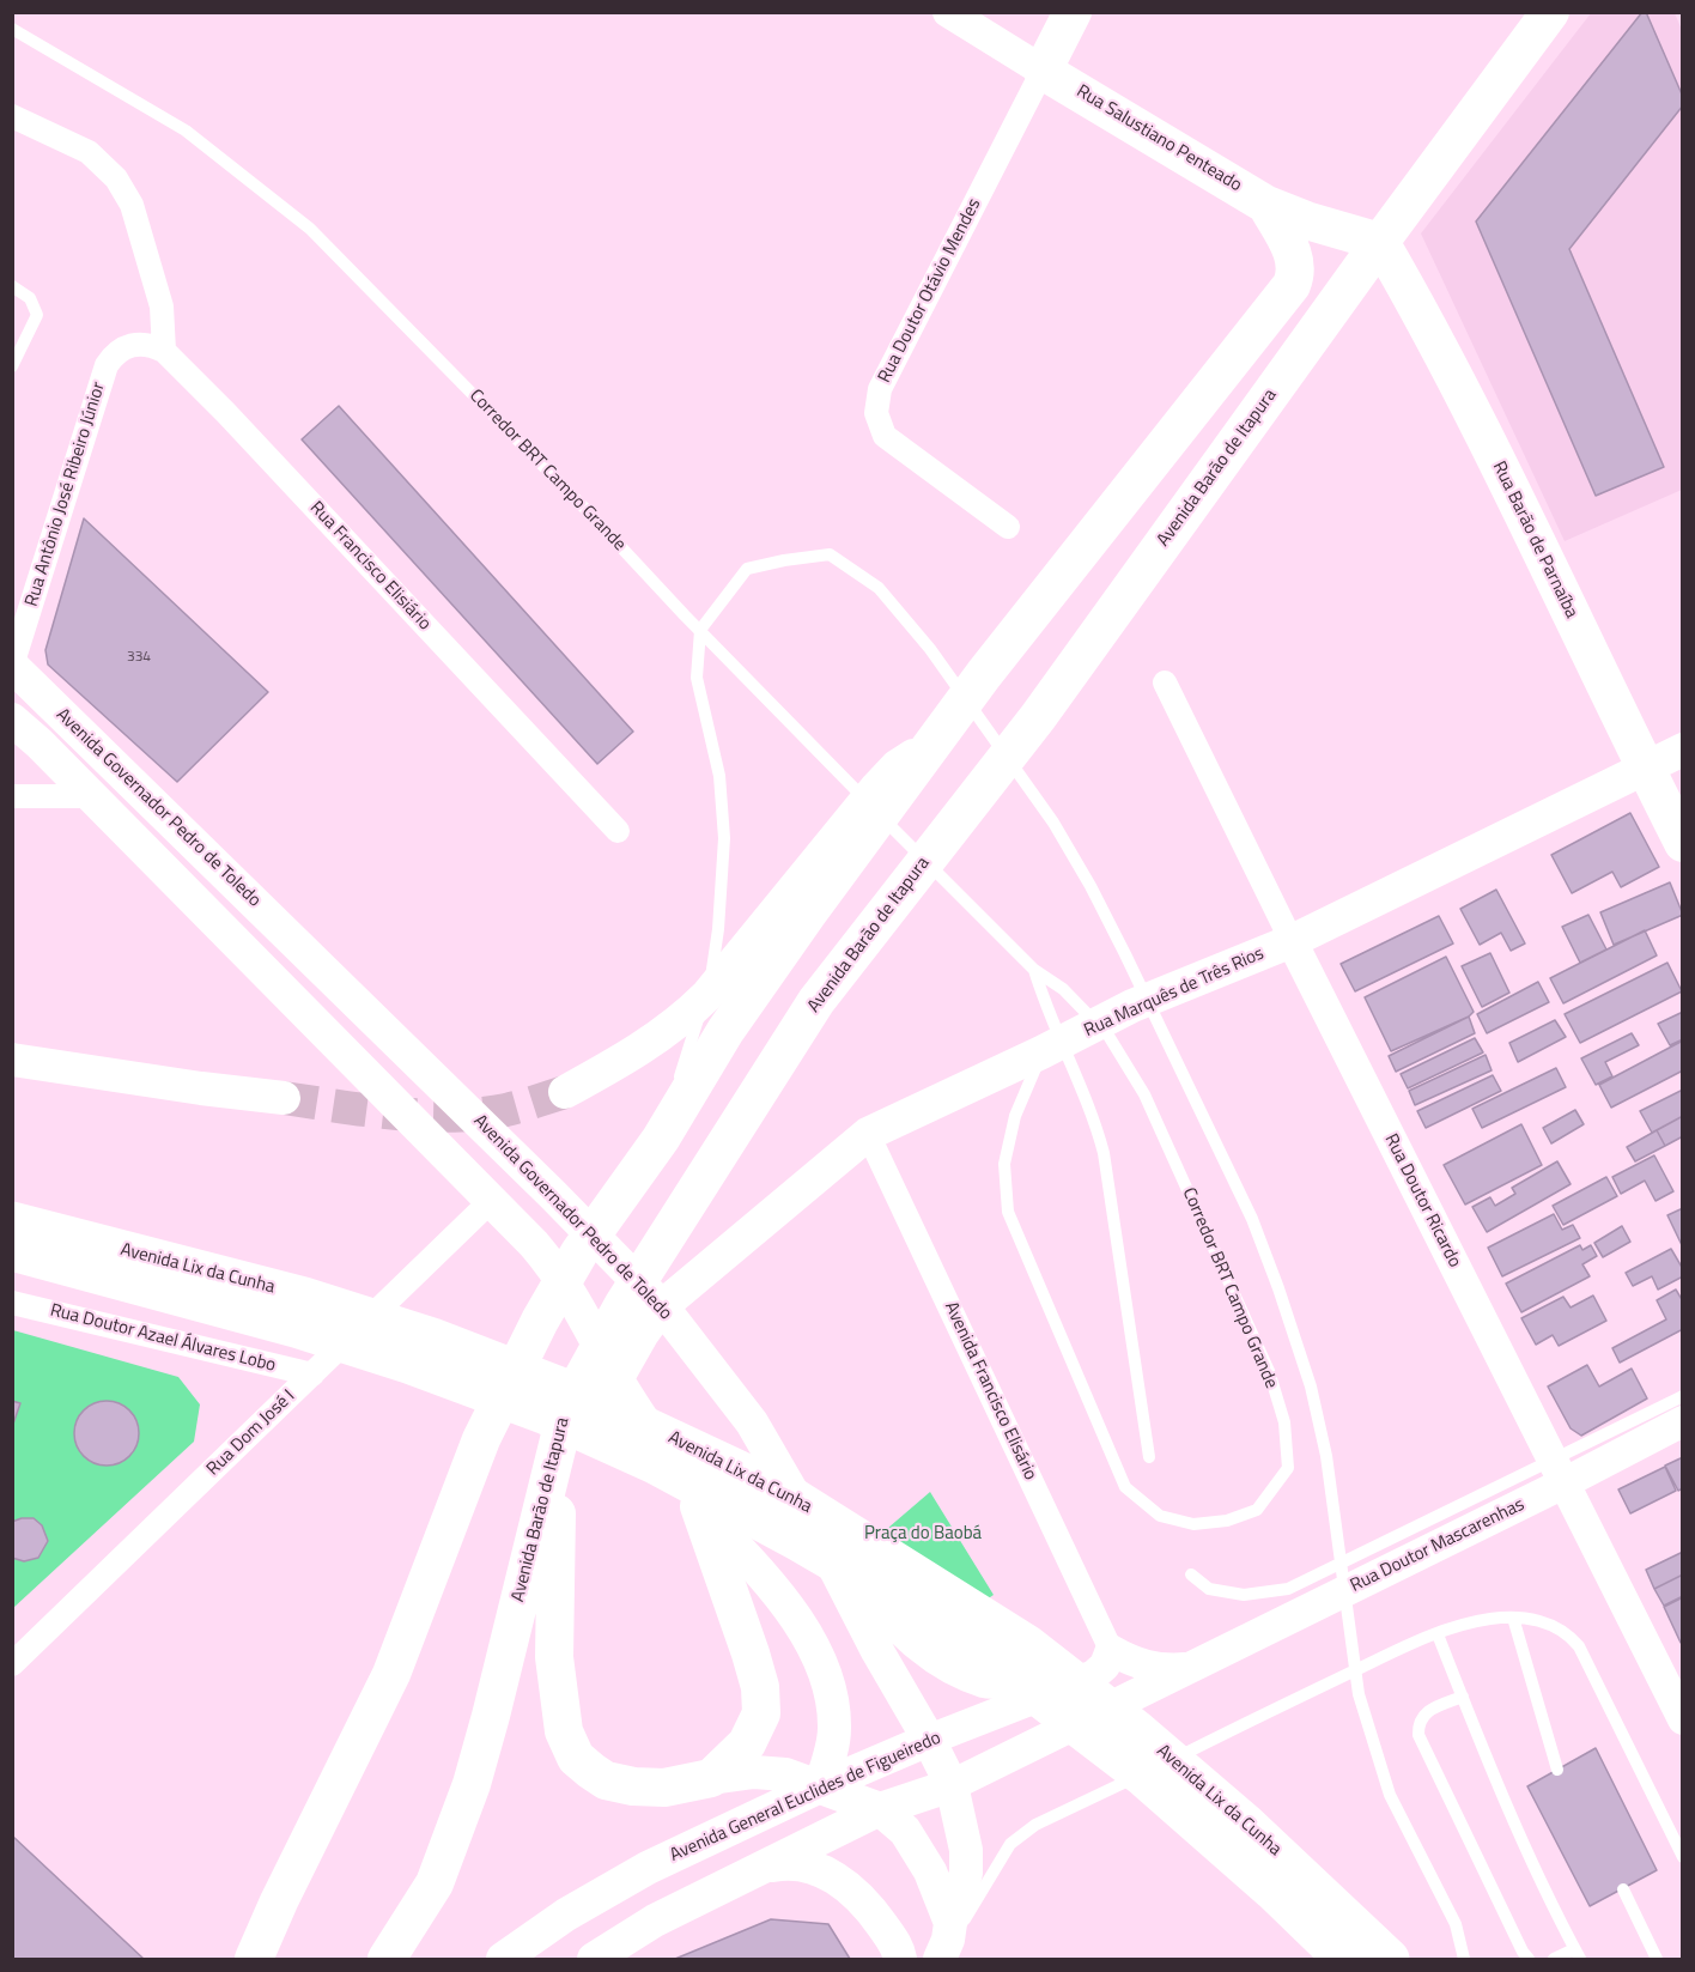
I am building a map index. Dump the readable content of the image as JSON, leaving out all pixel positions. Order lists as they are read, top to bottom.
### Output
{
  "streets": {
    "highway": ["Avenida Lix da Cunha"],
    "main road": [
      "Rua Salustiano Penteado",
      "Rua Doutor Otávio Mendes",
      "Avenida Barão de Itapura",
      "Rua Barão de Parnaíba",
      "Avenida Governador Pedro de Toledo",
      "Rua Marquês de Três Rios",
      "Avenida General Euclides de Figueiredo"
    ],
    "street": [
      "Rua Antônio José Ribeiro Júnior",
      "Rua Francisco Elisiário",
      "Rua Doutor Ricardo",
      "Rua Doutor Azael Álvares Lobo",
      "Avenida Francisco Elisário",
      "Rua Dom José I",
      "Rua Doutor Mascarenhas"
    ],
    "lane": ["Corredor BRT Campo Grande"]
  },
  "crossings": [
    ["Rua Salustiano Penteado", "Rua Doutor Otávio Mendes"],
    ["Rua Salustiano Penteado", "Avenida Barão de Itapura"],
    ["Rua Salustiano Penteado", "Rua Barão de Parnaíba"],
    ["Avenida Barão de Itapura", "Rua Barão de Parnaíba"],
    ["Corredor BRT Campo Grande", "Rua Marquês de Três Rios"],
    ["Rua Antônio José Ribeiro Júnior", "Rua Francisco Elisiário"],
    ["Rua Antônio José Ribeiro Júnior", "Avenida Governador Pedro de Toledo"],
    ["Rua Barão de Parnaíba", "Rua Marquês de Três Rios"],
    ["Avenida Governador Pedro de Toledo", "Rua Marquês de Três Rios"],
    ["Avenida Governador Pedro de Toledo", "Rua Dom José I"],
    ["Avenida Governador Pedro de Toledo", "Rua Doutor Mascarenhas"],
    ["Avenida Governador Pedro de Toledo", "Avenida General Euclides de Figueiredo"],
    ["Rua Marquês de Três Rios", "Rua Doutor Ricardo"],
    ["Rua Marquês de Três Rios", "Avenida Francisco Elisário"],
    ["Rua Doutor Ricardo", "Rua Doutor Mascarenhas"],
    ["Rua Doutor Azael Álvares Lobo", "Rua Dom José I"],
    ["Avenida Francisco Elisário", "Avenida General Euclides de Figueiredo"]
  ],
  "parks": ["Praça do Baobá"],
  "house_numbers": ["334"]
}
